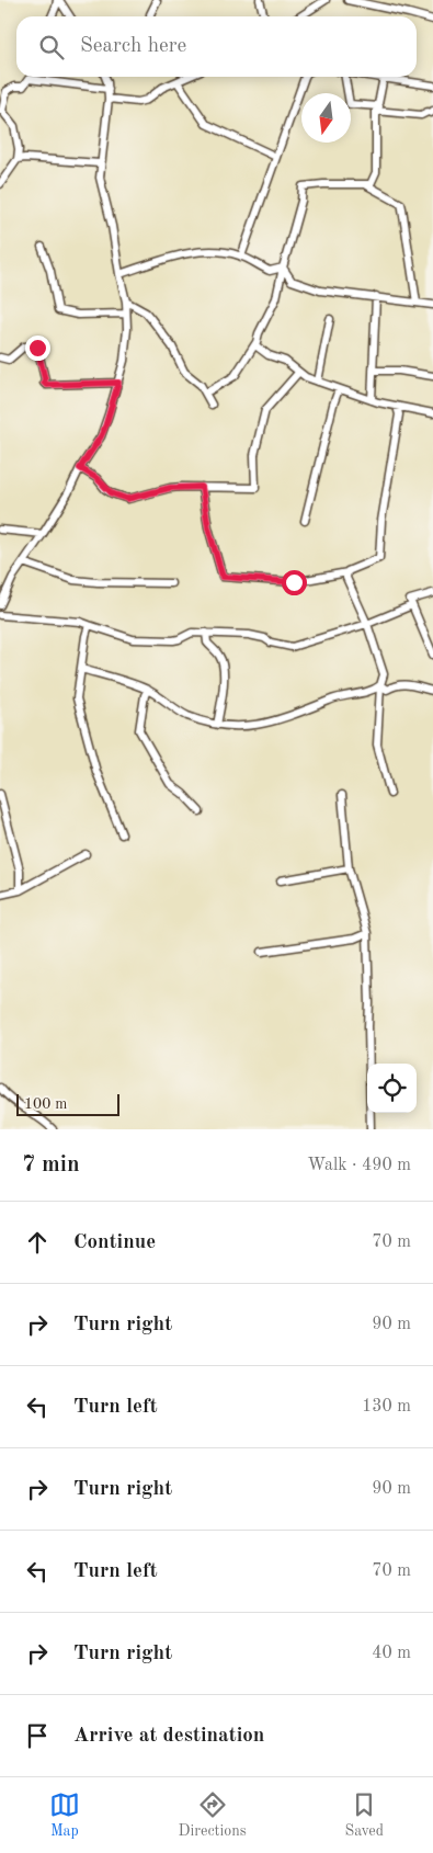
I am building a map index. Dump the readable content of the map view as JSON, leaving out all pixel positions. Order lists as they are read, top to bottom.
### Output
{
  "scale_bar": "100 m",
  "north": "bottom",
  "page": {
    "search": "Search here",
    "scale": "100 m",
    "heading": ["7 min", "Walk · 490 m"],
    "list": [
      ["Continue", "70 m"],
      ["Turn right", "90 m"],
      ["Turn left", "130 m"],
      ["Turn right", "90 m"],
      ["Turn left", "70 m"],
      ["Turn right", "40 m"],
      "Arrive at destination"
    ],
    "nav": ["Map", "Directions", "Saved"]
  }
}
